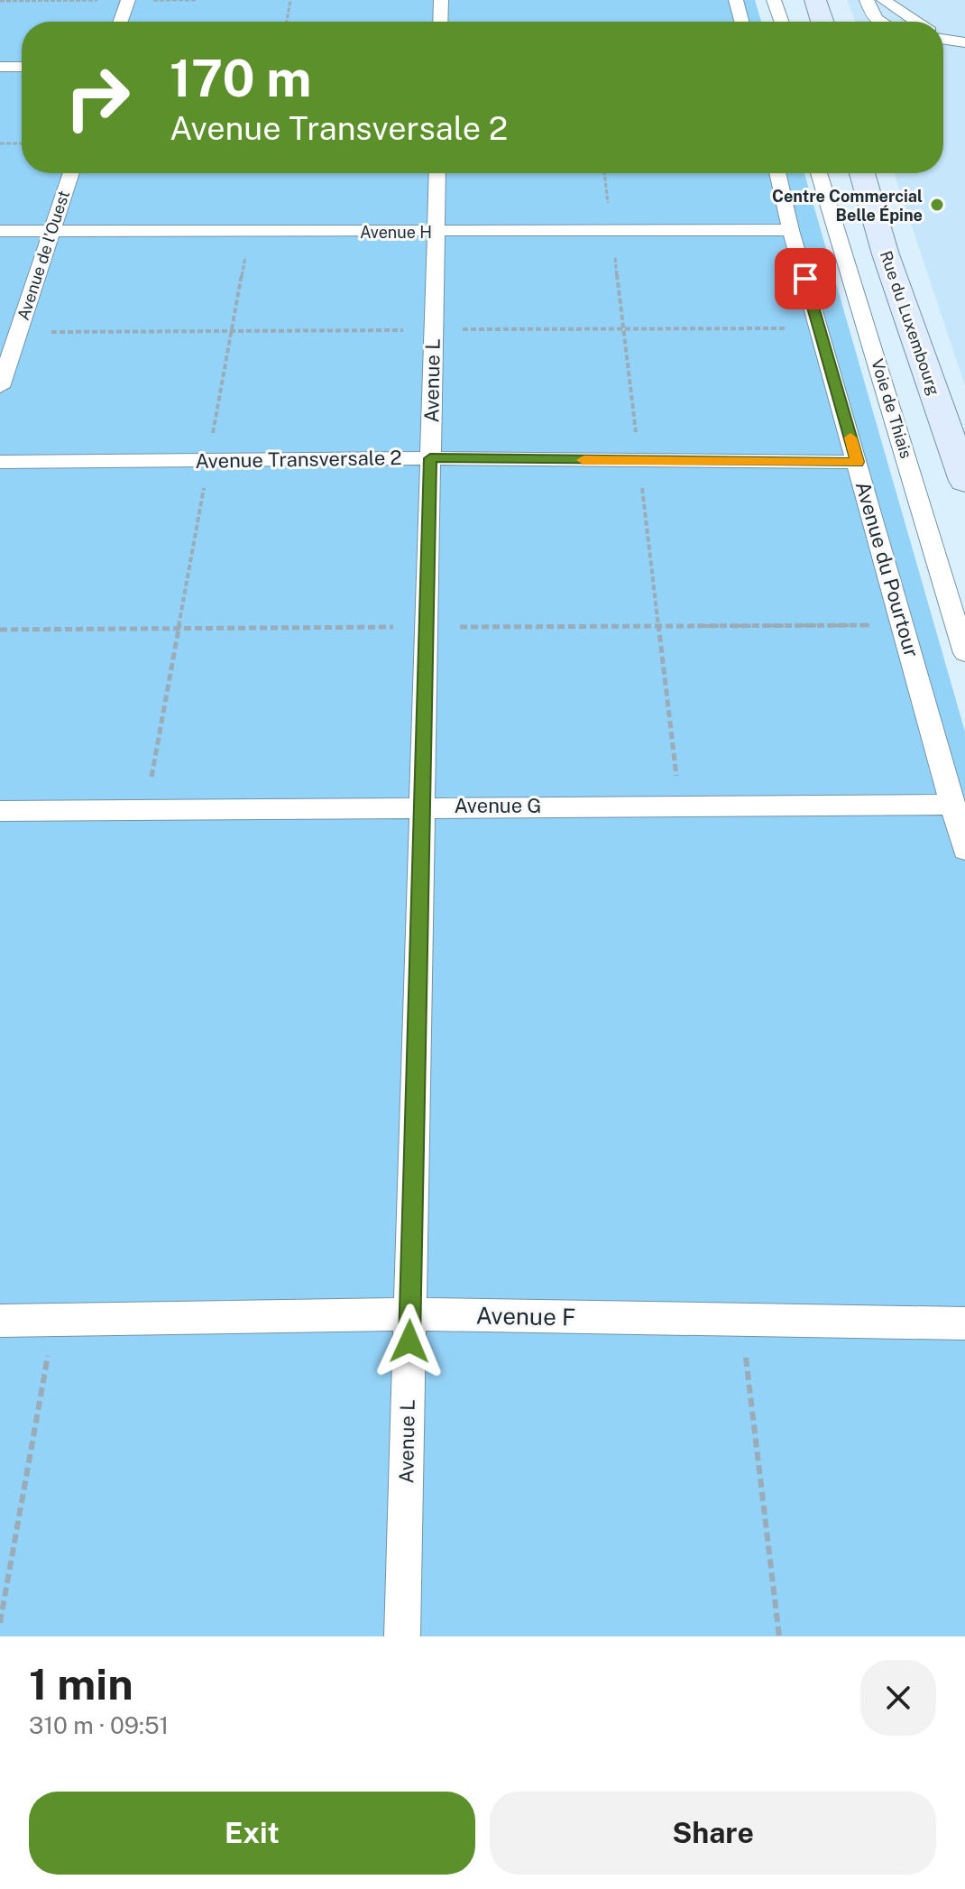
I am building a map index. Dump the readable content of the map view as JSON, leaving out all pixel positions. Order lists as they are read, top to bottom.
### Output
{
  "streets": {
    "street": ["Rue du Luxembourg"],
    "lane": [
      "Avenue H",
      "Avenue de l'Ouest",
      "Avenue L",
      "Voie de Thiais",
      "Avenue Transversale 2",
      "Avenue du Pourtour",
      "Avenue G",
      "Avenue F"
    ]
  },
  "crossings": [
    ["Avenue H", "Avenue de l'Ouest"],
    ["Avenue H", "Avenue L"],
    ["Avenue H", "Avenue du Pourtour"],
    ["Avenue L", "Avenue Transversale 2"],
    ["Avenue L", "Avenue G"],
    ["Avenue L", "Avenue F"],
    ["Avenue Transversale 2", "Avenue du Pourtour"],
    ["Avenue du Pourtour", "Avenue G"]
  ],
  "places": ["Centre Commercial Belle Épine"],
  "page": {
    "turn": ["170 m", "Avenue Transversale 2"],
    "heading": ["1 min", "310 m · 09:51"],
    "buttons": ["Exit", "Share"]
  }
}
